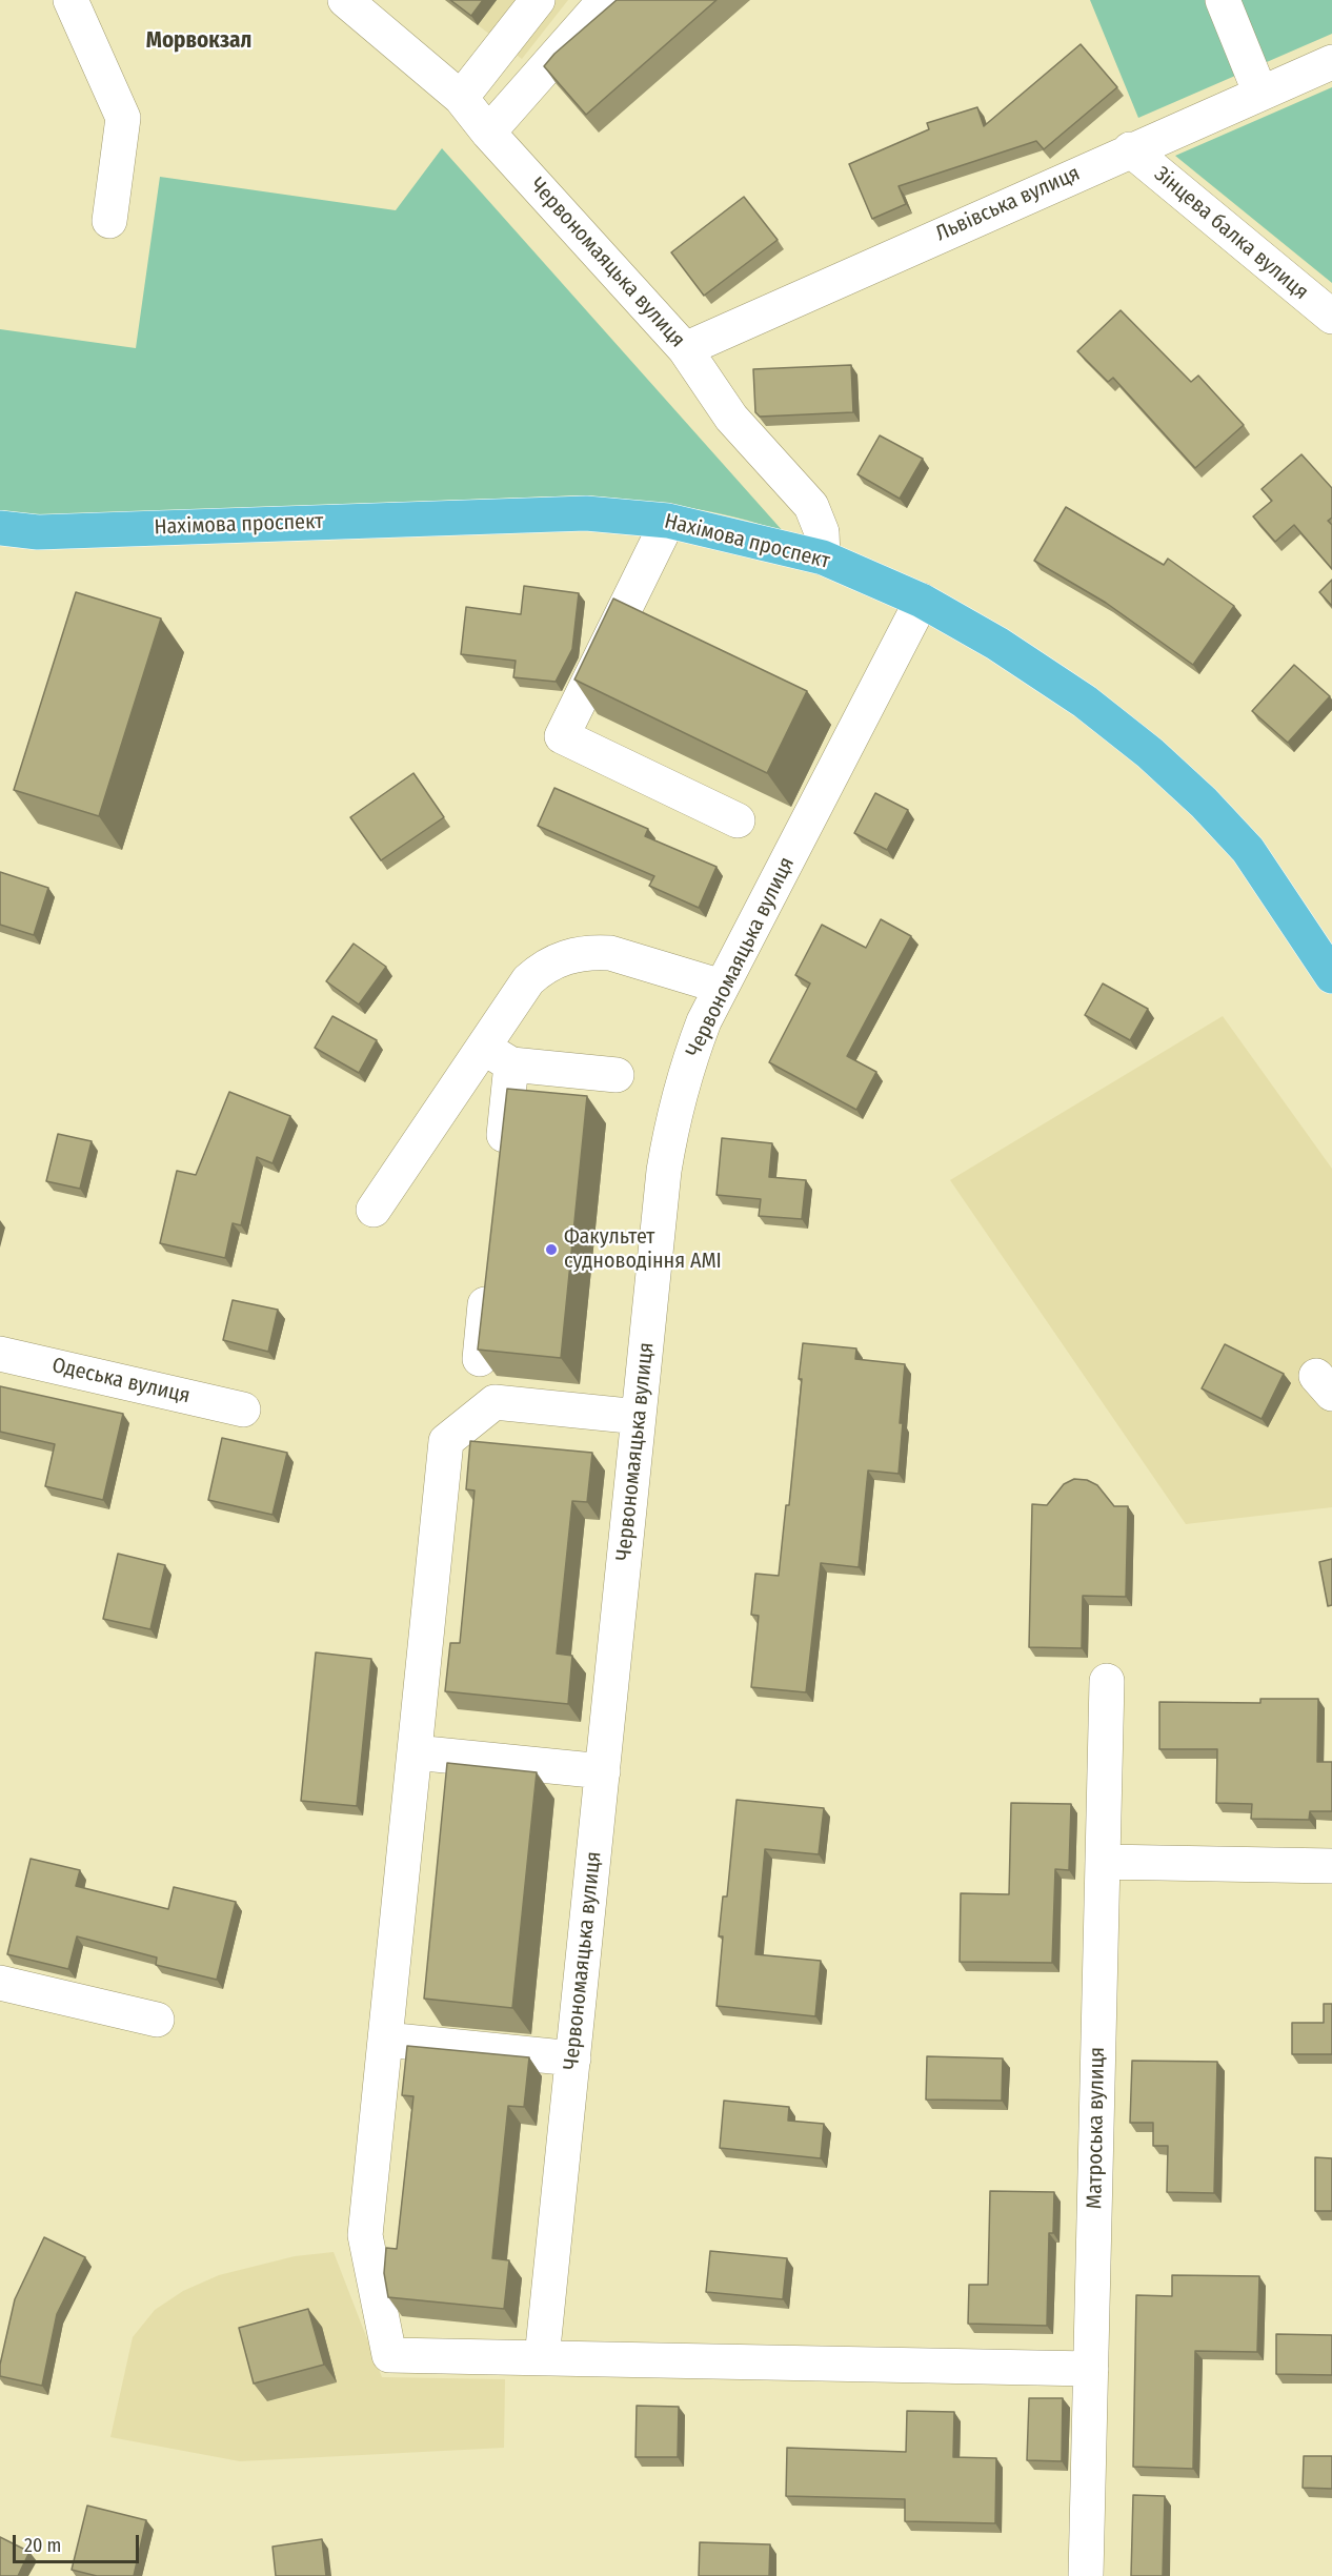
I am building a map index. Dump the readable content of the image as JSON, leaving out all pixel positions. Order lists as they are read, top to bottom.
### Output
{
  "streets": {
    "main road": ["Нахімова проспект"],
    "street": [
      "Львівська вулиця",
      "Зінцева балка вулиця",
      "Червономаяцька вулиця",
      "Одеська вулиця",
      "Матроська вулиця"
    ]
  },
  "crossings": [
    ["Львівська вулиця", "Зінцева балка вулиця"],
    ["Львівська вулиця", "Червономаяцька вулиця"],
    ["Червономаяцька вулиця", "Нахімова проспект"]
  ],
  "districts": ["Морвокзал"],
  "places": ["Факультет судноводіння АМІ"],
  "scale_bar": "20 m"
}
